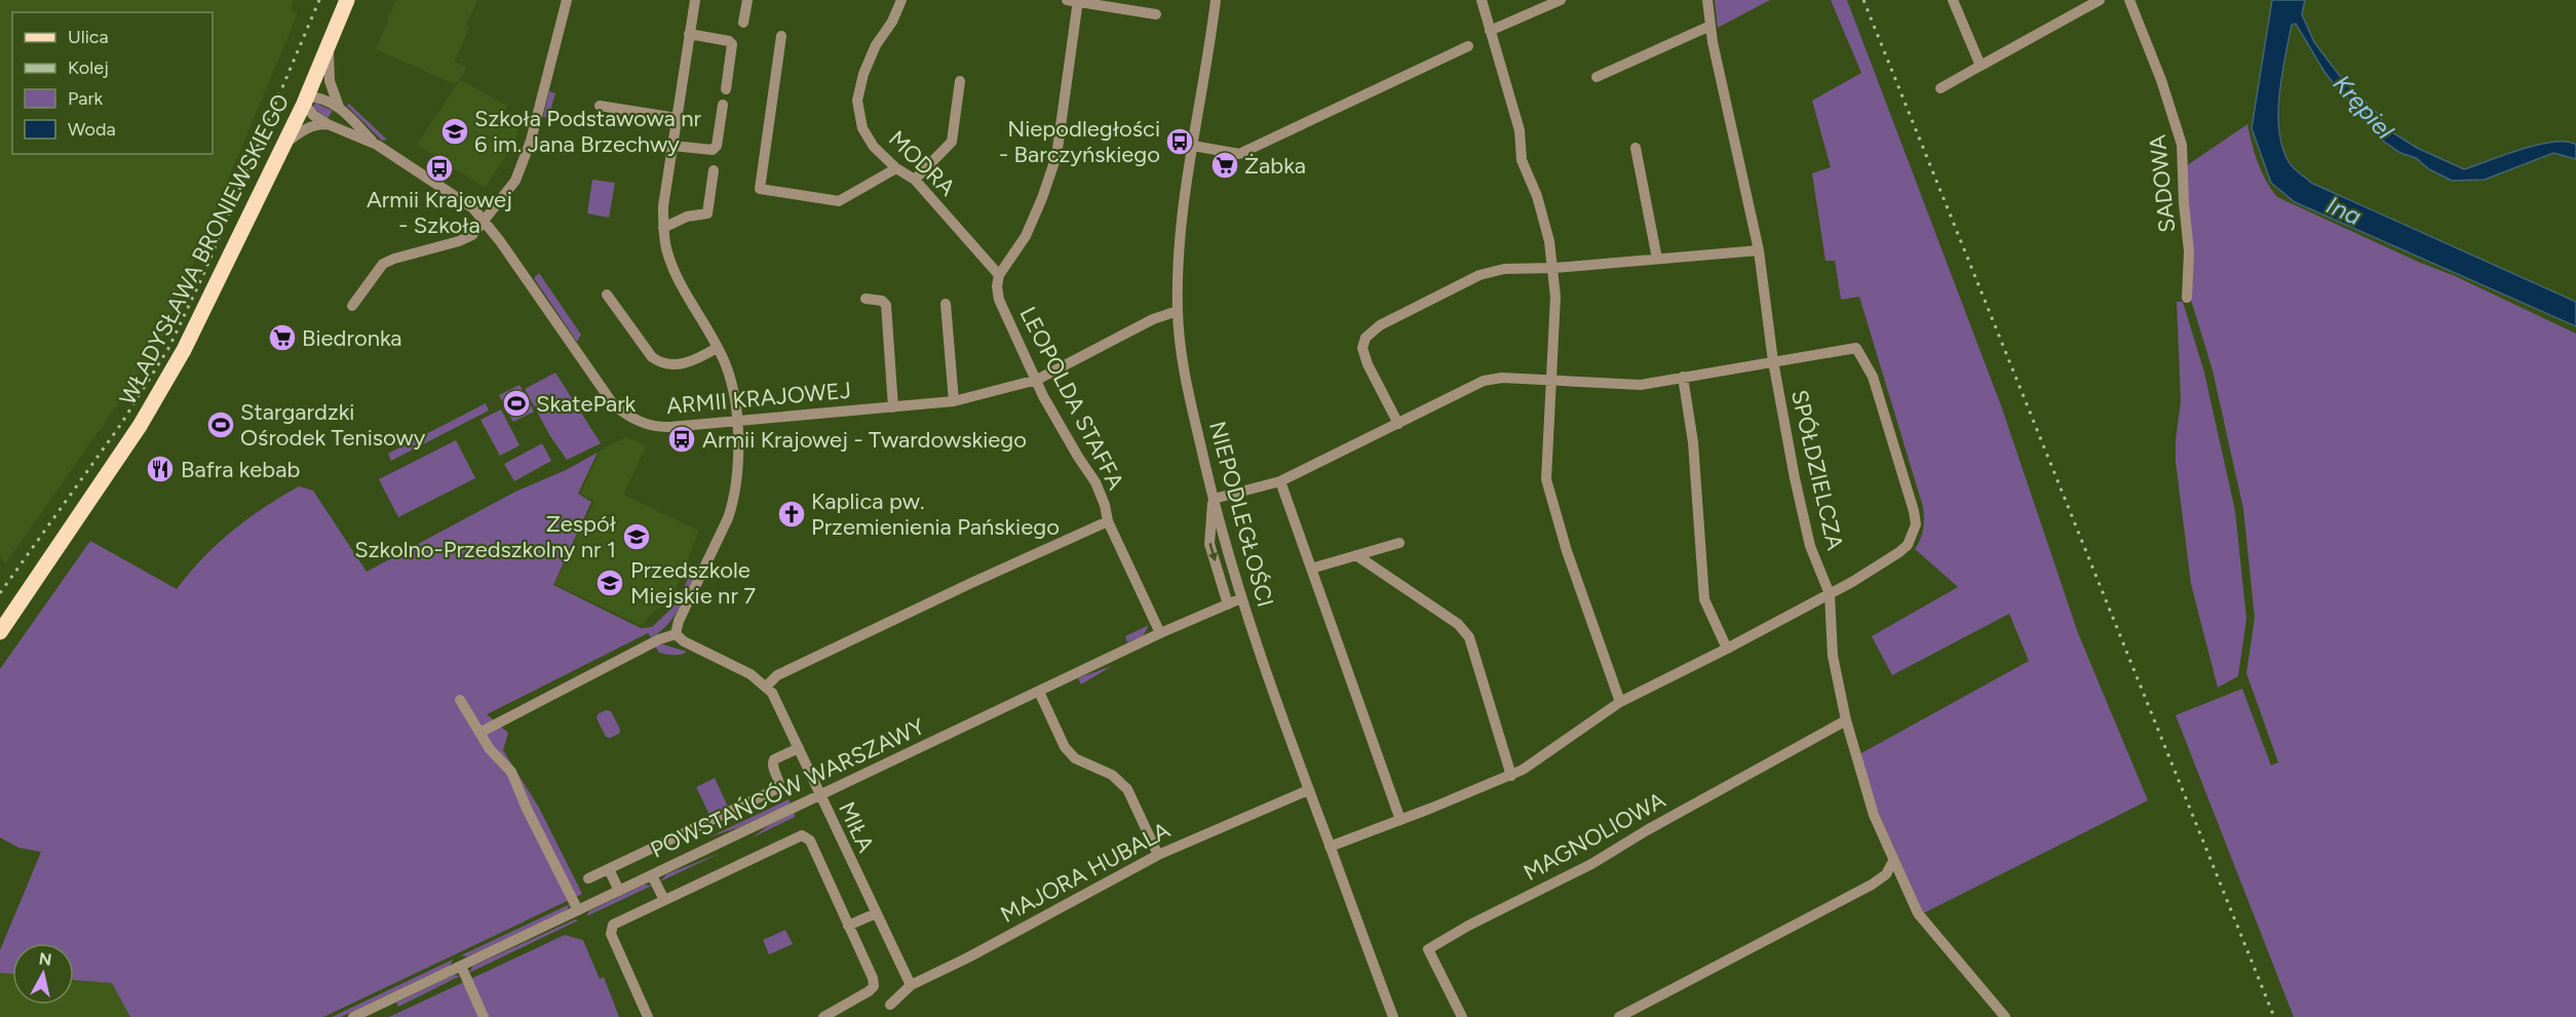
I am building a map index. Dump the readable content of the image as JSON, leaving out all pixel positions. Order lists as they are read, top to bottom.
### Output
{
  "streets": {
    "main road": ["WŁADYSŁAWA BRONIEWSKIEGO"],
    "street": [
      "MODRA",
      "SADOWA",
      "ARMII KRAJOWEJ",
      "LEOPOLDA STAFFA",
      "SPÓŁDZIELCZA",
      "NIEPODLEGŁOŚCI",
      "POWSTAŃCÓW WARSZAWY",
      "MIŁA",
      "MAGNOLIOWA",
      "MAJORA HUBALA"
    ]
  },
  "crossings": [
    ["MODRA", "LEOPOLDA STAFFA"],
    ["WŁADYSŁAWA BRONIEWSKIEGO", "ARMII KRAJOWEJ"],
    ["ARMII KRAJOWEJ", "LEOPOLDA STAFFA"],
    ["ARMII KRAJOWEJ", "NIEPODLEGŁOŚCI"],
    ["LEOPOLDA STAFFA", "POWSTAŃCÓW WARSZAWY"],
    ["SPÓŁDZIELCZA", "MAGNOLIOWA"],
    ["NIEPODLEGŁOŚCI", "POWSTAŃCÓW WARSZAWY"],
    ["NIEPODLEGŁOŚCI", "MAJORA HUBALA"],
    ["POWSTAŃCÓW WARSZAWY", "MIŁA"],
    ["MIŁA", "MAJORA HUBALA"]
  ],
  "water": ["Krępiel", "Ina"],
  "places": {
    "school or university": ["Szkoła Podstawowa nr 6 im. Jana Brzechwy", "Zespół Szkolno-Przedszkolny nr 1", "Przedszkole Miejskie nr 7"],
    "bus stop": ["Niepodległości - Barczyńskiego", "Armii Krajowej - Szkoła", "Armii Krajowej - Twardowskiego"],
    "supermarket": ["Żabka", "Biedronka"],
    "sports": ["SkatePark", "Stargardzki Ośrodek Tenisowy"],
    "restaurant": ["Bafra kebab"],
    "church": ["Kaplica pw. Przemienienia Pańskiego"]
  },
  "legend": [
    "Ulica",
    "Kolej",
    "Park",
    "Woda"
  ],
  "north": "top"
}
